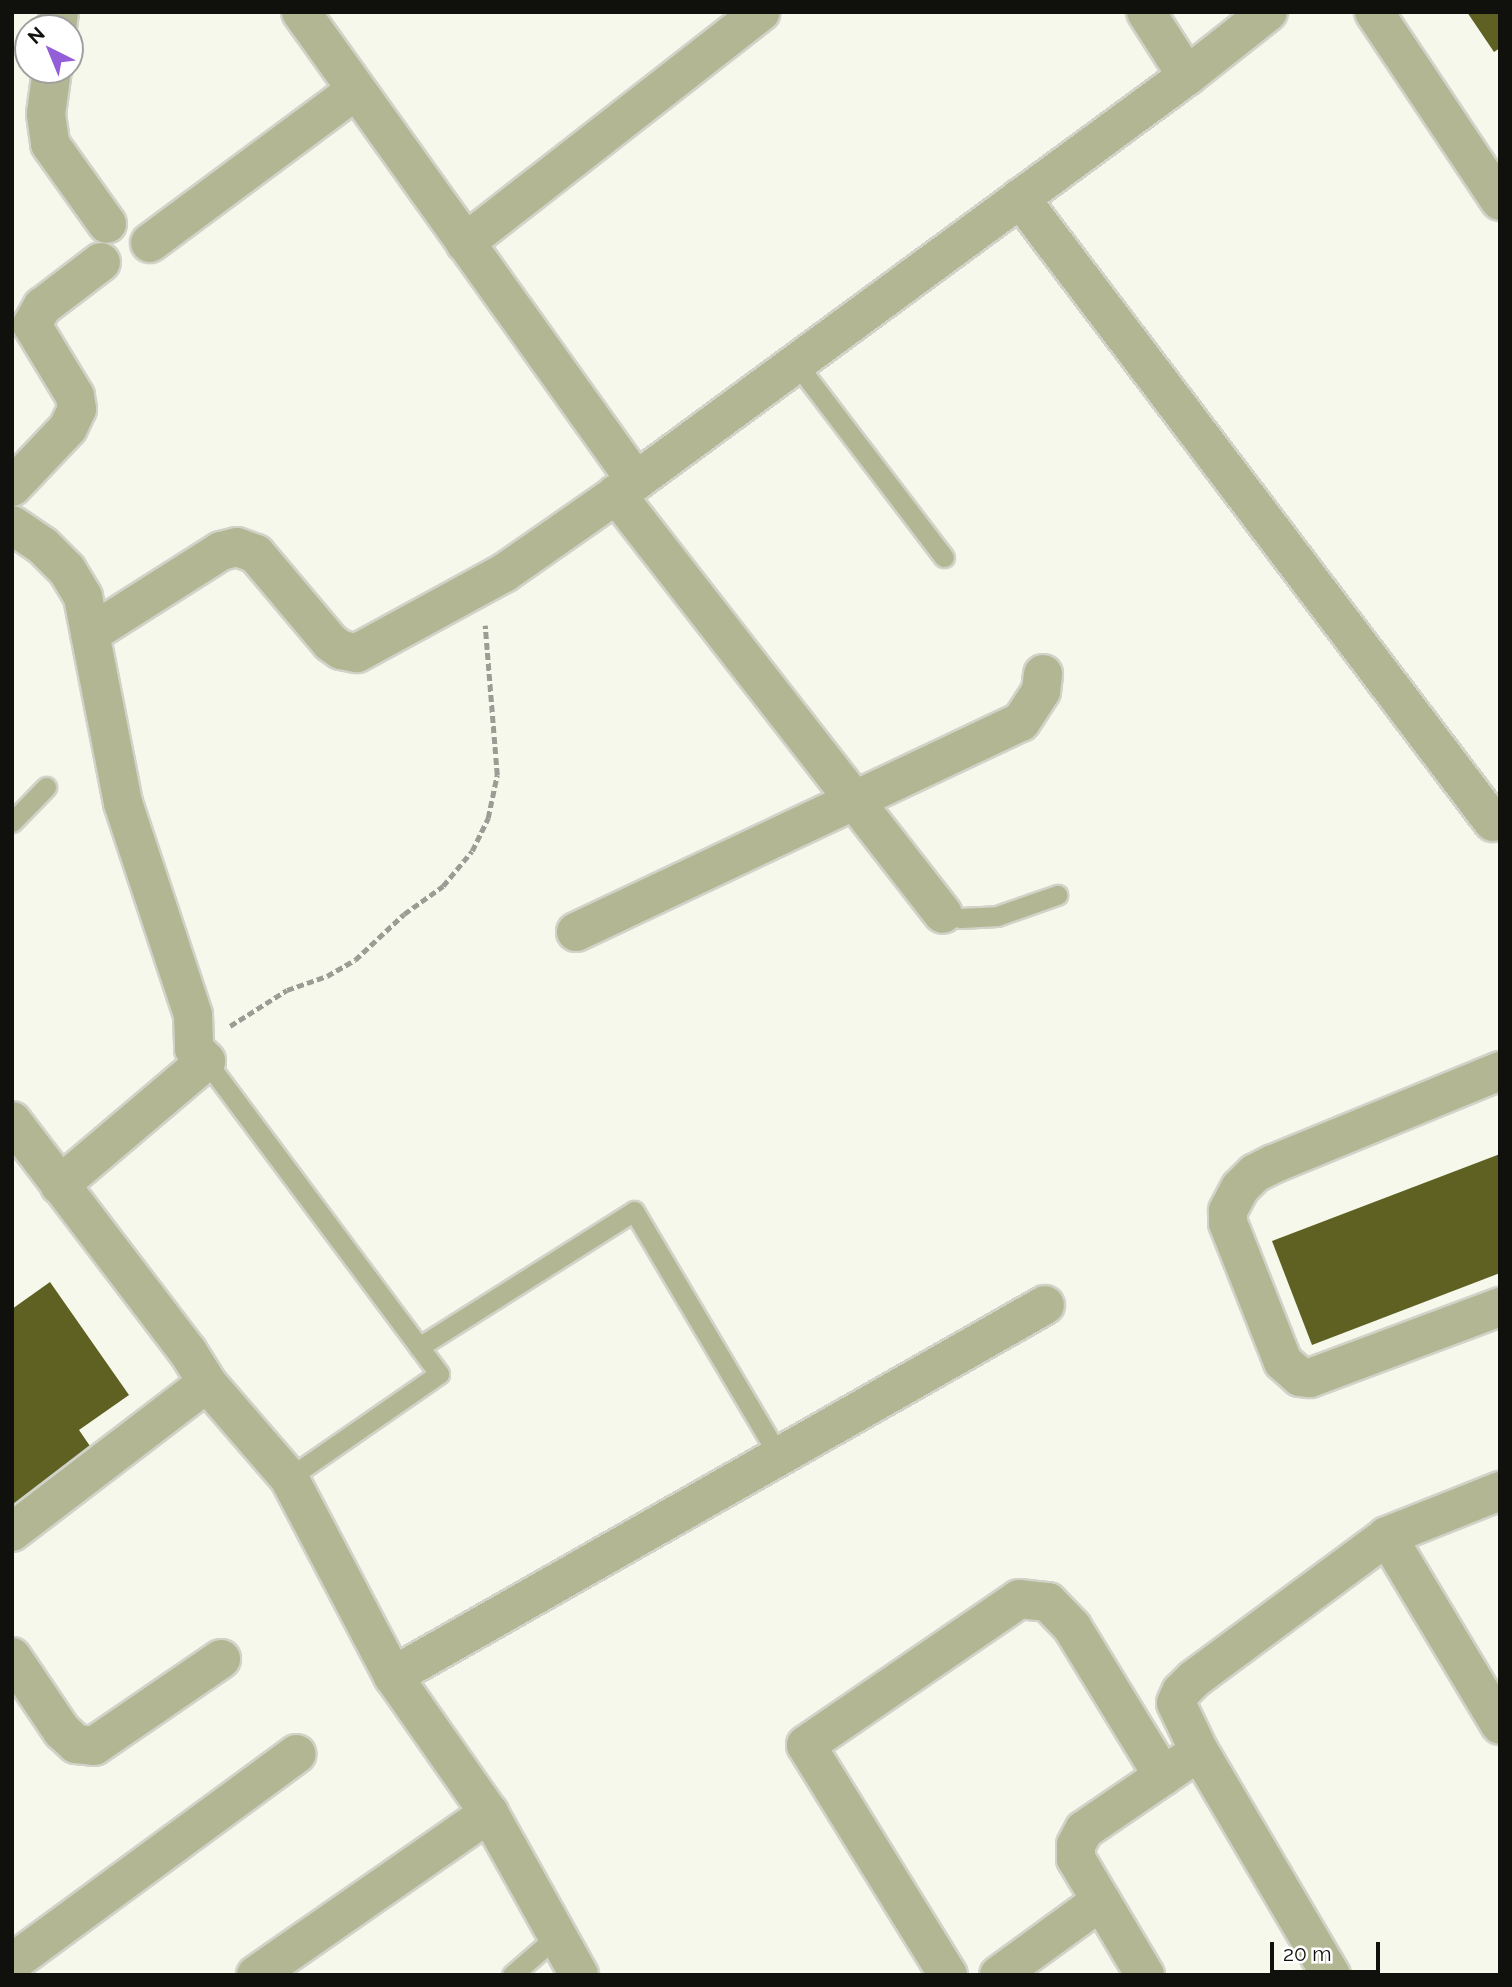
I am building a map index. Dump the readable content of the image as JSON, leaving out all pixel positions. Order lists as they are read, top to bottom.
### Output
{
  "scale_bar": "20 m",
  "north": "top left"
}
